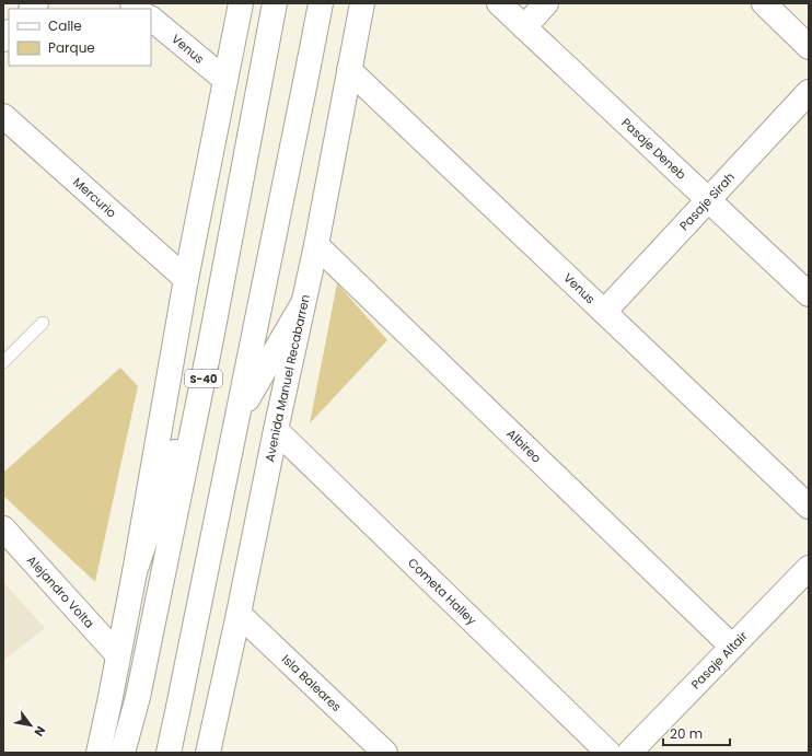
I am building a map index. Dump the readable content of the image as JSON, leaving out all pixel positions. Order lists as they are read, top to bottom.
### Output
{
  "streets": {
    "street": [
      "Venus",
      "Pasaje Deneb",
      "Mercurio",
      "Pasaje Sirah",
      "S-40",
      "Avenida Manuel Recabarren",
      "Albireo",
      "Cometa Halley",
      "Alejandro Volta",
      "Pasaje Altair",
      "Isla Baleares"
    ]
  },
  "crossings": [
    ["Venus", "Pasaje Sirah"],
    ["Venus", "Avenida Manuel Recabarren"],
    ["Pasaje Deneb", "Pasaje Sirah"],
    ["Avenida Manuel Recabarren", "Albireo"],
    ["Avenida Manuel Recabarren", "Cometa Halley"],
    ["Avenida Manuel Recabarren", "Isla Baleares"],
    ["Albireo", "Pasaje Altair"]
  ],
  "legend": ["Calle", "Parque"],
  "scale_bar": "20 m",
  "north": "bottom right"
}
